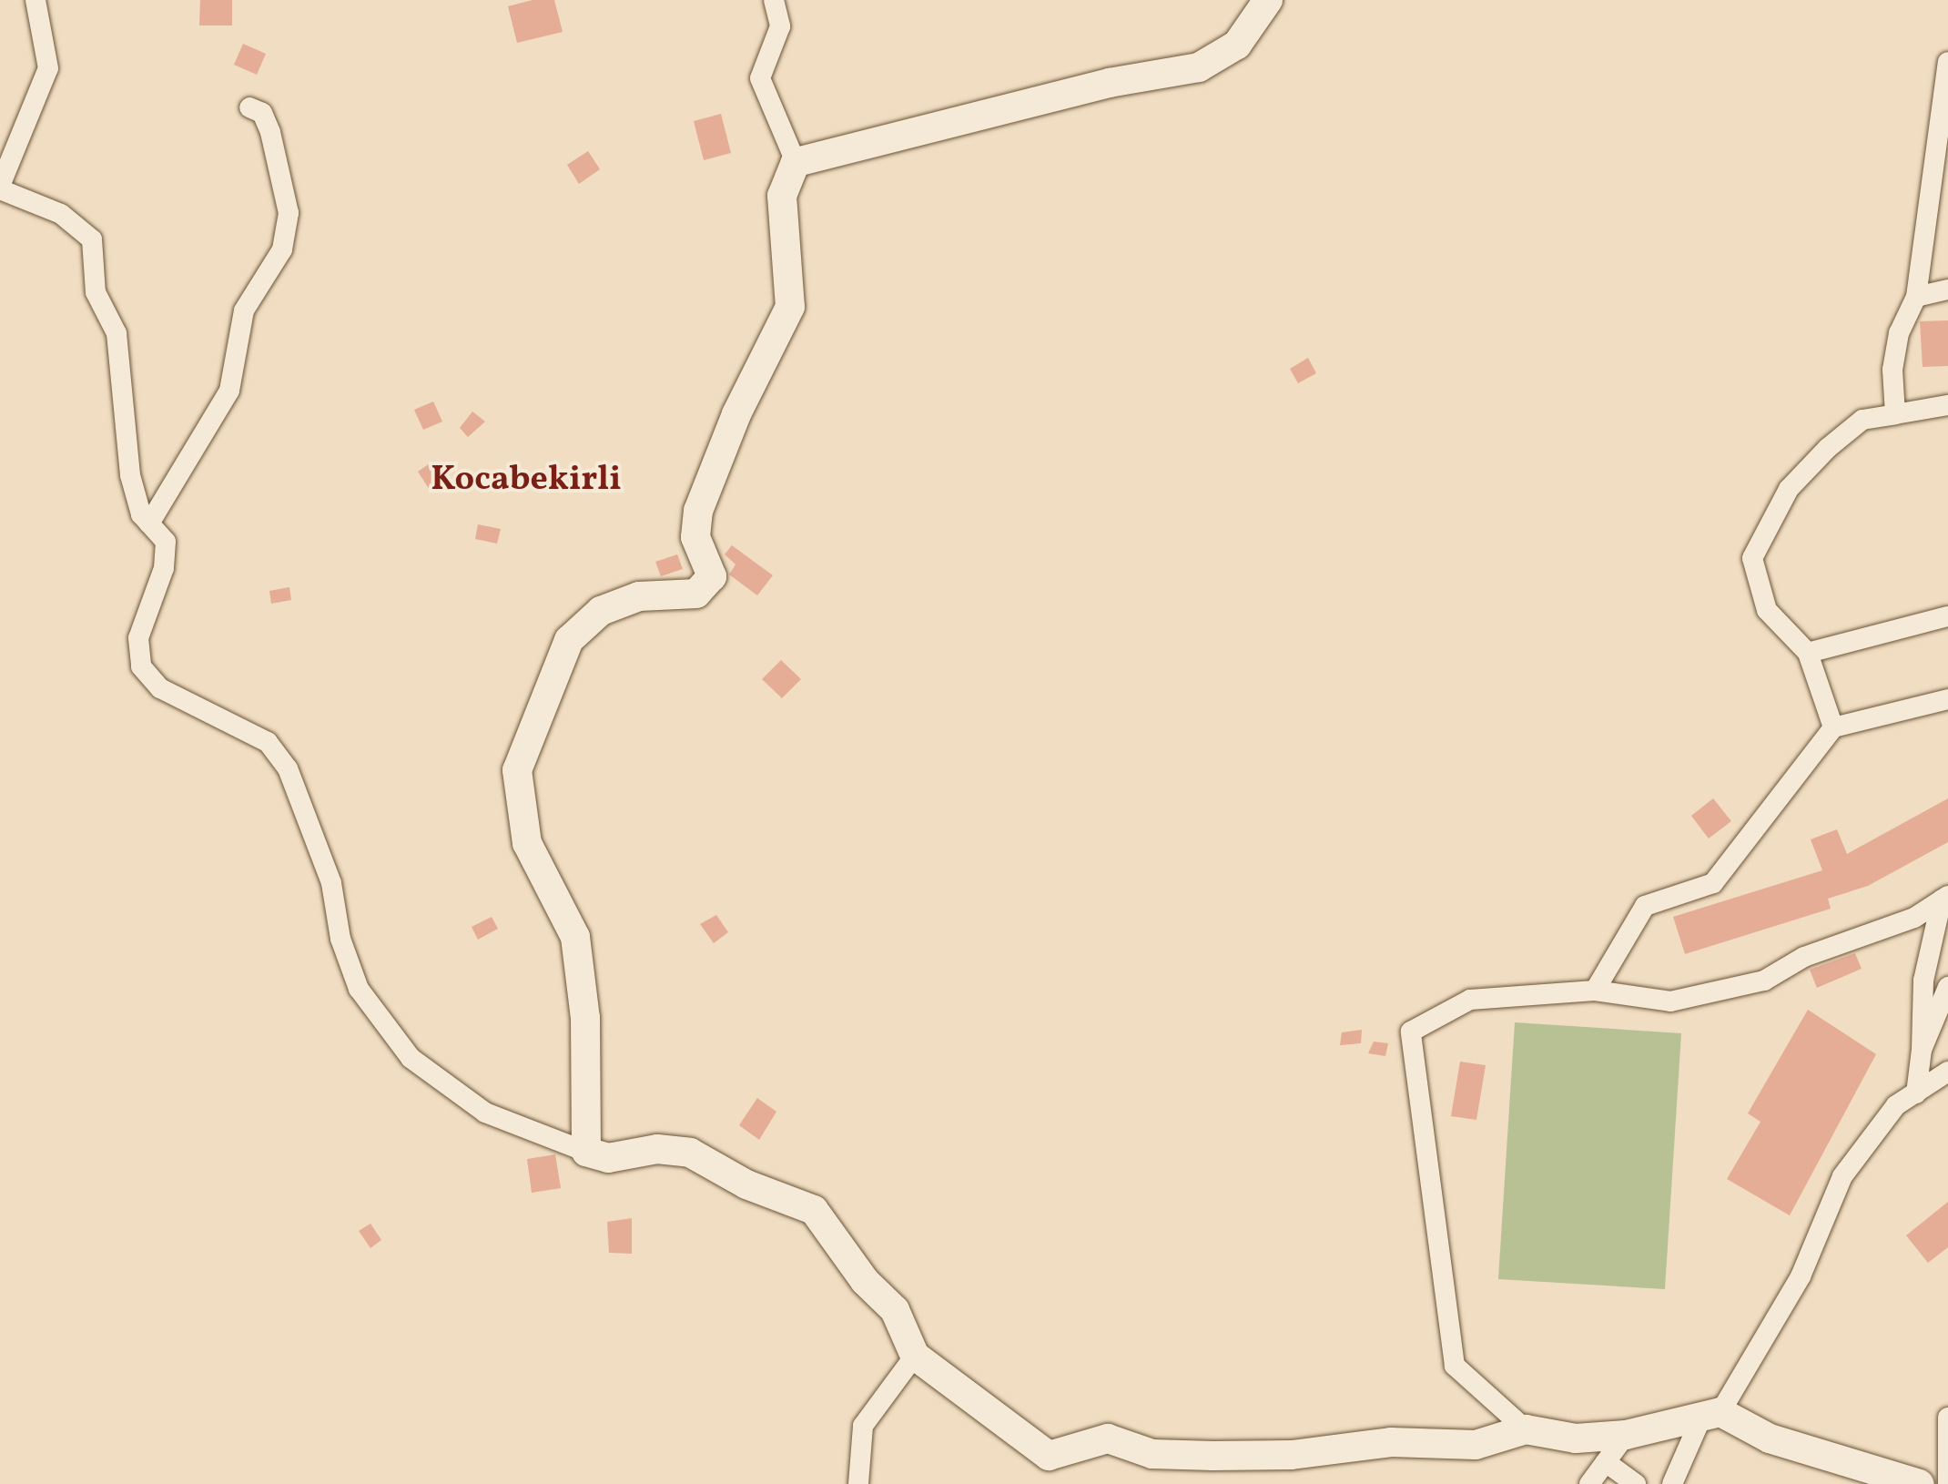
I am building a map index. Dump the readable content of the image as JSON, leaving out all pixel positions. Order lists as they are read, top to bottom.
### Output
{
  "districts": ["Kocabekirli"]
}
